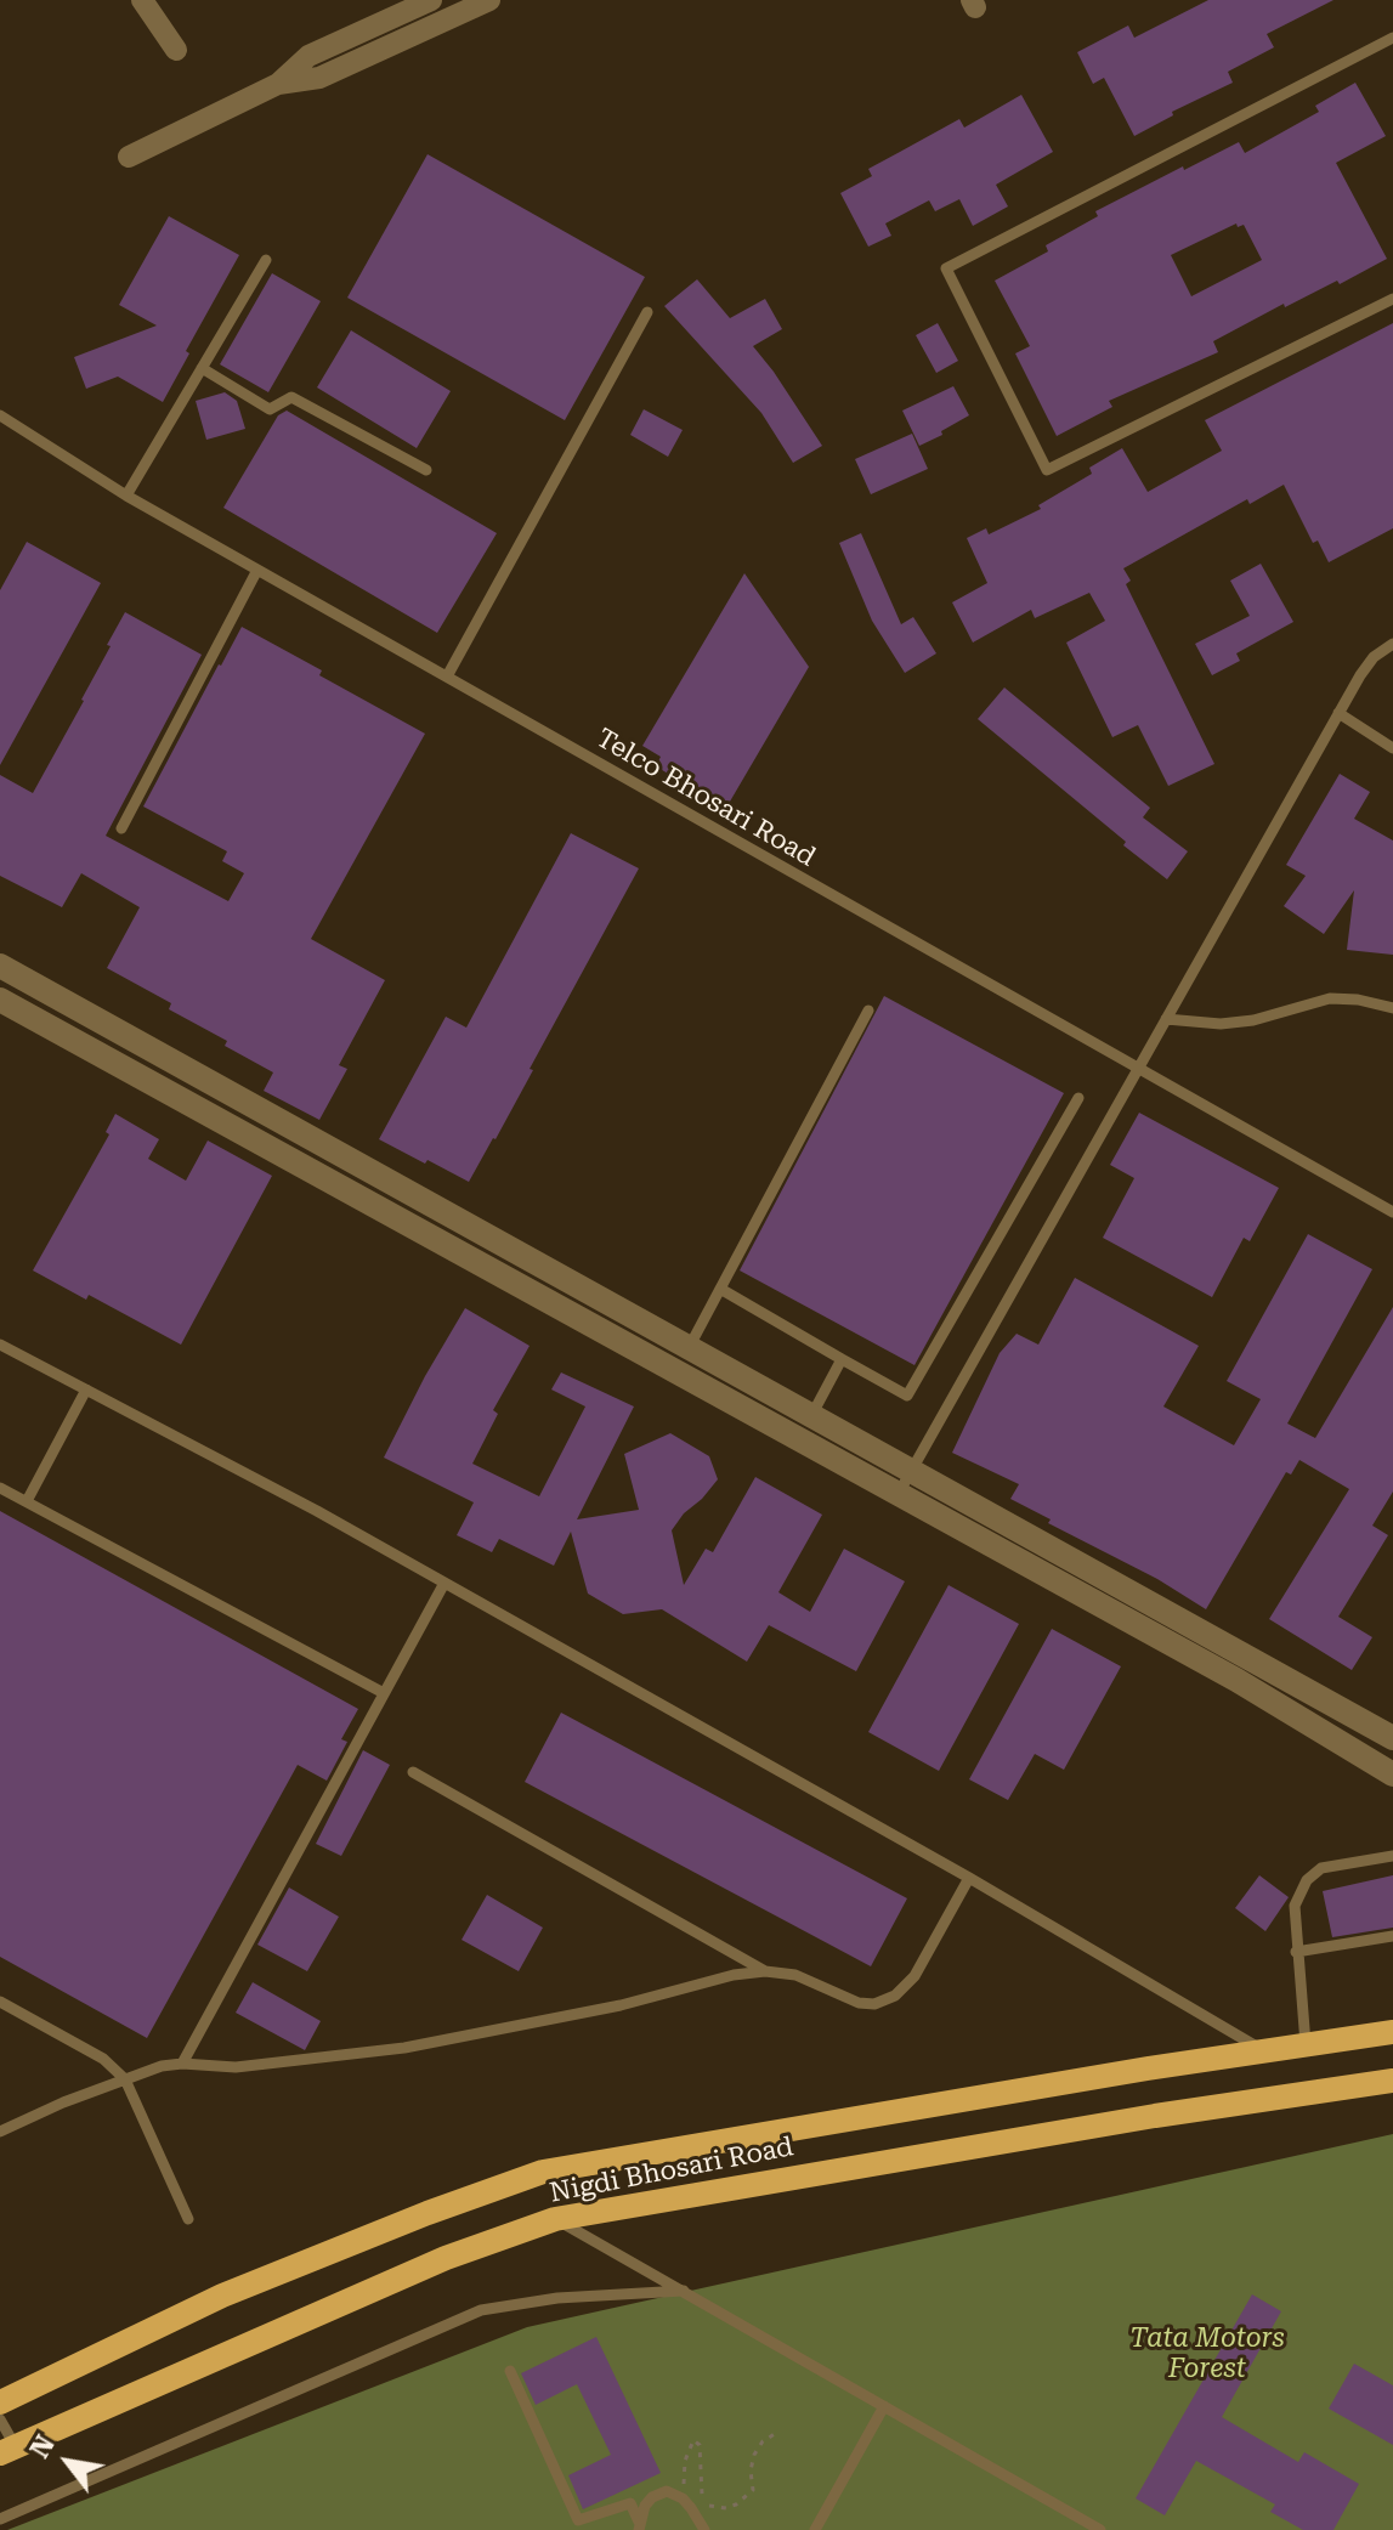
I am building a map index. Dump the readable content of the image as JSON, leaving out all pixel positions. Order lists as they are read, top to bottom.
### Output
{
  "streets": {
    "main road": ["Nigdi Bhosari Road"],
    "lane": ["Telco Bhosari Road"]
  },
  "parks": ["Tata Motors Forest"],
  "north": "top left"
}
